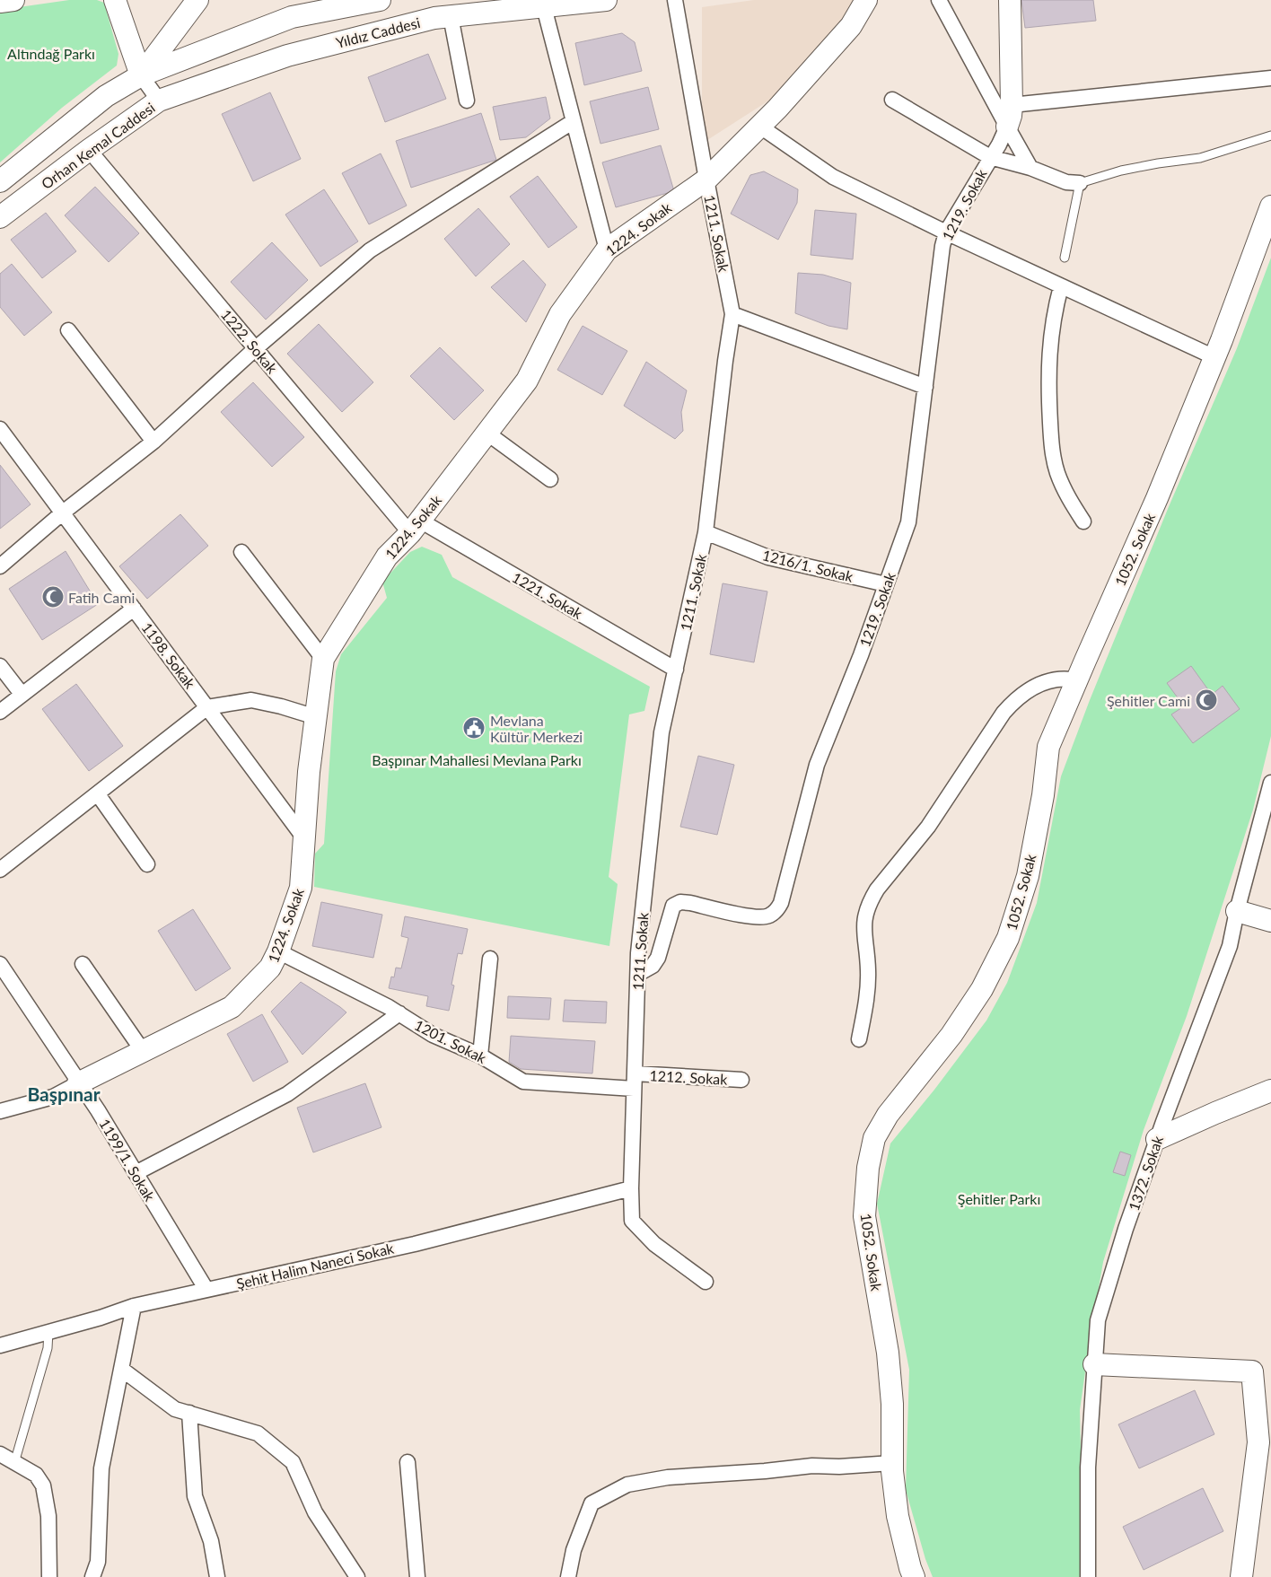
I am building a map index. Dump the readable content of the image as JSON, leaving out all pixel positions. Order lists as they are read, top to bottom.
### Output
{
  "streets": {
    "street": [
      "Yıldız Caddesi",
      "Orhan Kemal Caddesi",
      "1219. Sokak",
      "1224. Sokak",
      "1211. Sokak",
      "1222. Sokak",
      "1052. Sokak",
      "1216/1. Sokak",
      "1221. Sokak",
      "1198. Sokak",
      "1201. Sokak",
      "1212. Sokak",
      "1199/1. Sokak",
      "1372. Sokak",
      "Şehit Halim Naneci Sokak"
    ]
  },
  "crossings": [
    ["Yıldız Caddesi", "Orhan Kemal Caddesi"],
    ["Orhan Kemal Caddesi", "1222. Sokak"],
    ["1219. Sokak", "1211. Sokak"],
    ["1219. Sokak", "1216/1. Sokak"],
    ["1224. Sokak", "1211. Sokak"],
    ["1224. Sokak", "1222. Sokak"],
    ["1224. Sokak", "1221. Sokak"],
    ["1224. Sokak", "1198. Sokak"],
    ["1224. Sokak", "1201. Sokak"],
    ["1224. Sokak", "1199/1. Sokak"],
    ["1211. Sokak", "1216/1. Sokak"],
    ["1211. Sokak", "1221. Sokak"],
    ["1211. Sokak", "1201. Sokak"],
    ["1211. Sokak", "1212. Sokak"],
    ["1211. Sokak", "Şehit Halim Naneci Sokak"],
    ["1222. Sokak", "1221. Sokak"],
    ["1201. Sokak", "1212. Sokak"],
    ["1199/1. Sokak", "Şehit Halim Naneci Sokak"]
  ],
  "districts": ["Başpınar"],
  "parks": ["Altındağ Parkı", "Başpınar Mahallesi Mevlana Parkı", "Şehitler Parkı"],
  "places": {
    "mosque": ["Fatih Cami", "Şehitler Cami"],
    "public building": ["Mevlana Kültür Merkezi"]
  }
}
